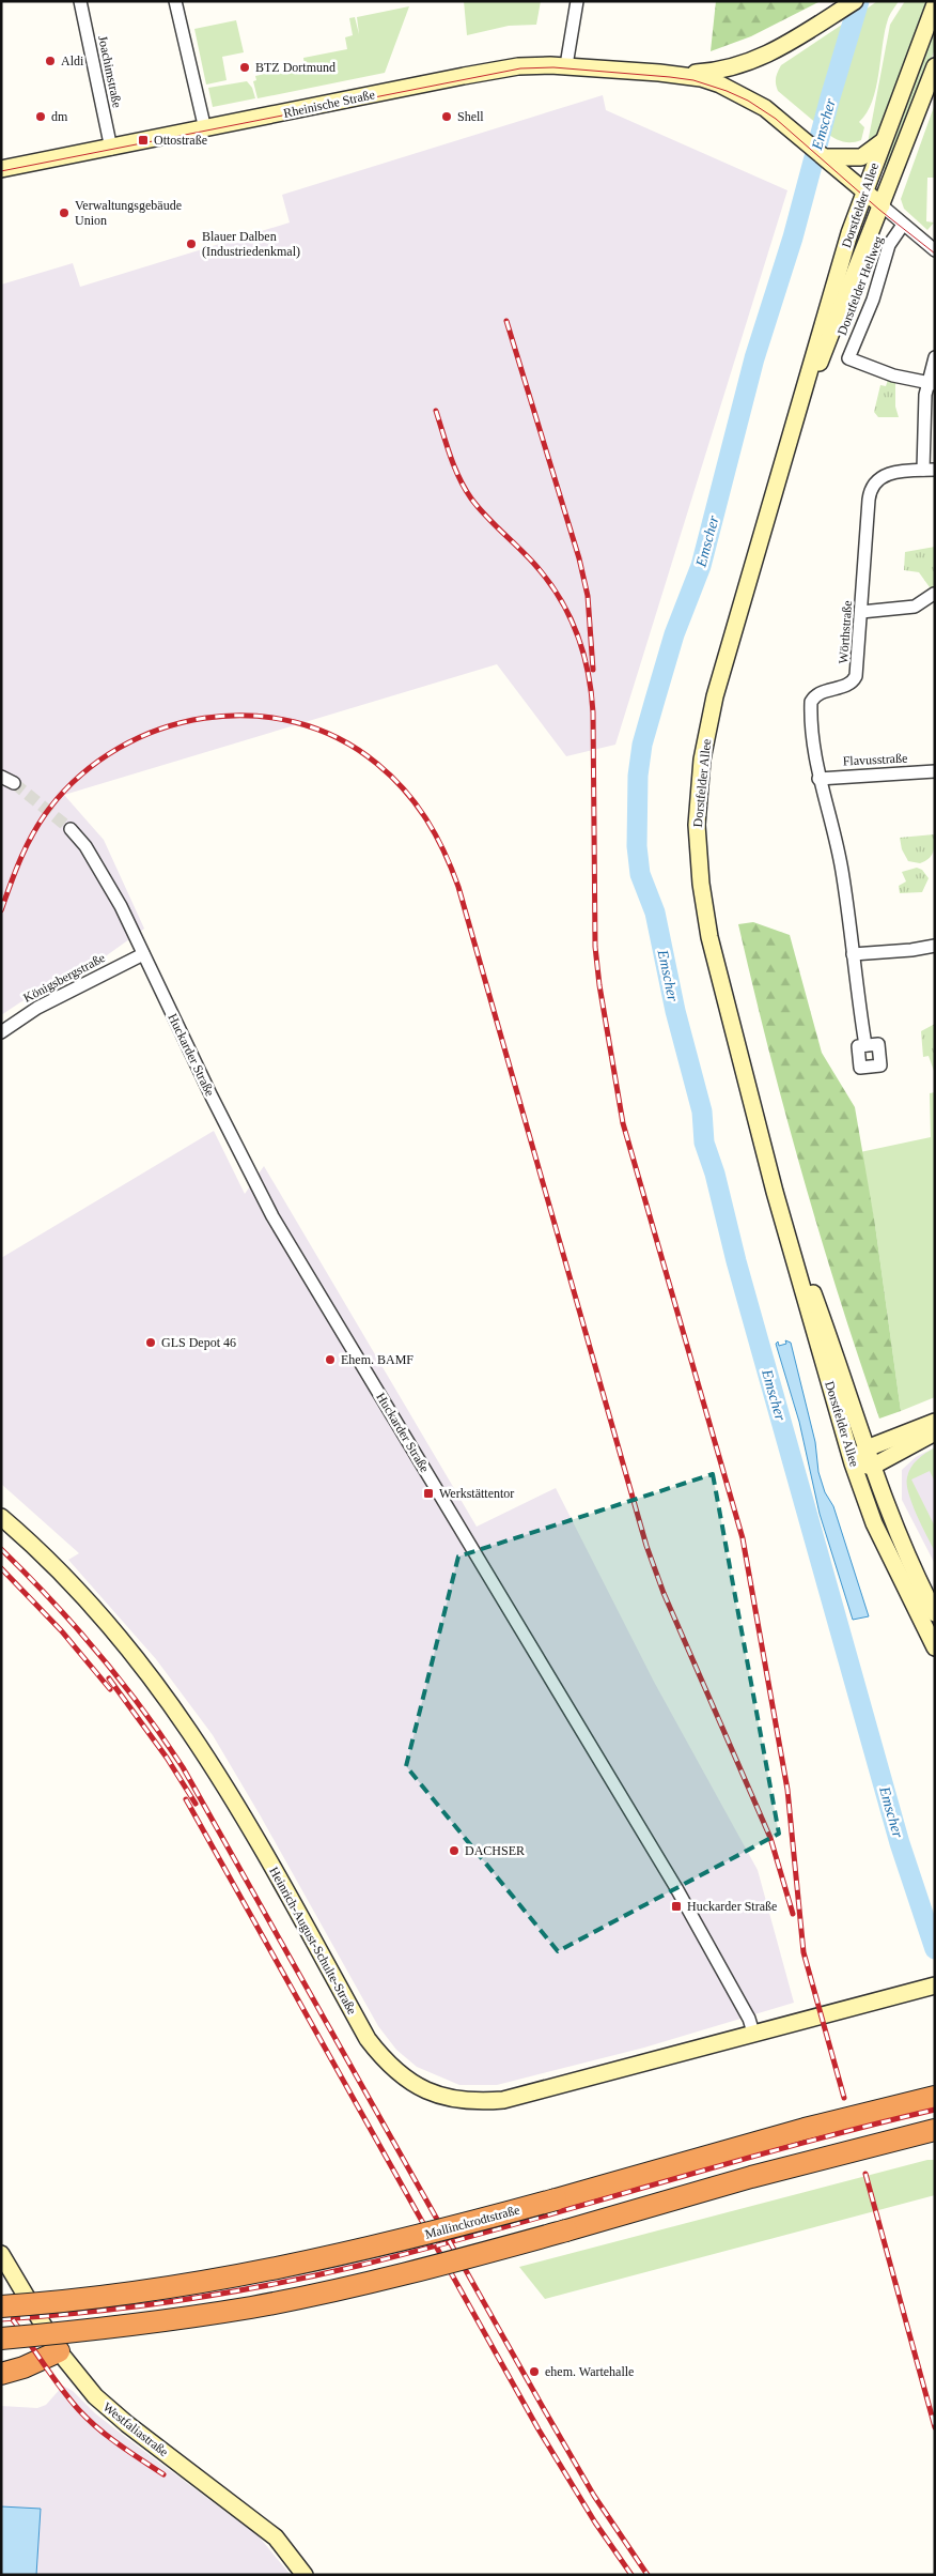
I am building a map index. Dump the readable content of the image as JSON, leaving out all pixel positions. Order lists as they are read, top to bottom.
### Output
{
  "streets": {
    "highway": ["Mallinckrodtstraße"],
    "main road": [
      "Rheinische Straße",
      "Dorstfelder Allee",
      "Heinrich-August-Schulte-Straße",
      "Westfaliastraße"
    ],
    "street": [
      "Joachimstraße",
      "Dorstfelder Hellweg",
      "Wörthstraße",
      "Flavusstraße",
      "Königsbergstraße",
      "Huckarder Straße"
    ]
  },
  "crossings": [
    ["Joachimstraße", "Rheinische Straße"],
    ["Rheinische Straße", "Dorstfelder Allee"],
    ["Dorstfelder Hellweg", "Wörthstraße"],
    ["Wörthstraße", "Flavusstraße"],
    ["Königsbergstraße", "Huckarder Straße"],
    ["Huckarder Straße", "Heinrich-August-Schulte-Straße"]
  ],
  "water": ["Emscher"],
  "places": {
    "other": [
      "Aldi",
      "BTZ Dortmund",
      "dm",
      "Shell",
      "Verwaltungsgebäude Union",
      "Blauer Dalben (Industriedenkmal)",
      "GLS Depot 46",
      "Ehem. BAMF",
      "DACHSER",
      "ehem. Wartehalle"
    ],
    "transit": ["Ottostraße", "Werkstättentor", "Huckarder Straße"]
  }
}
